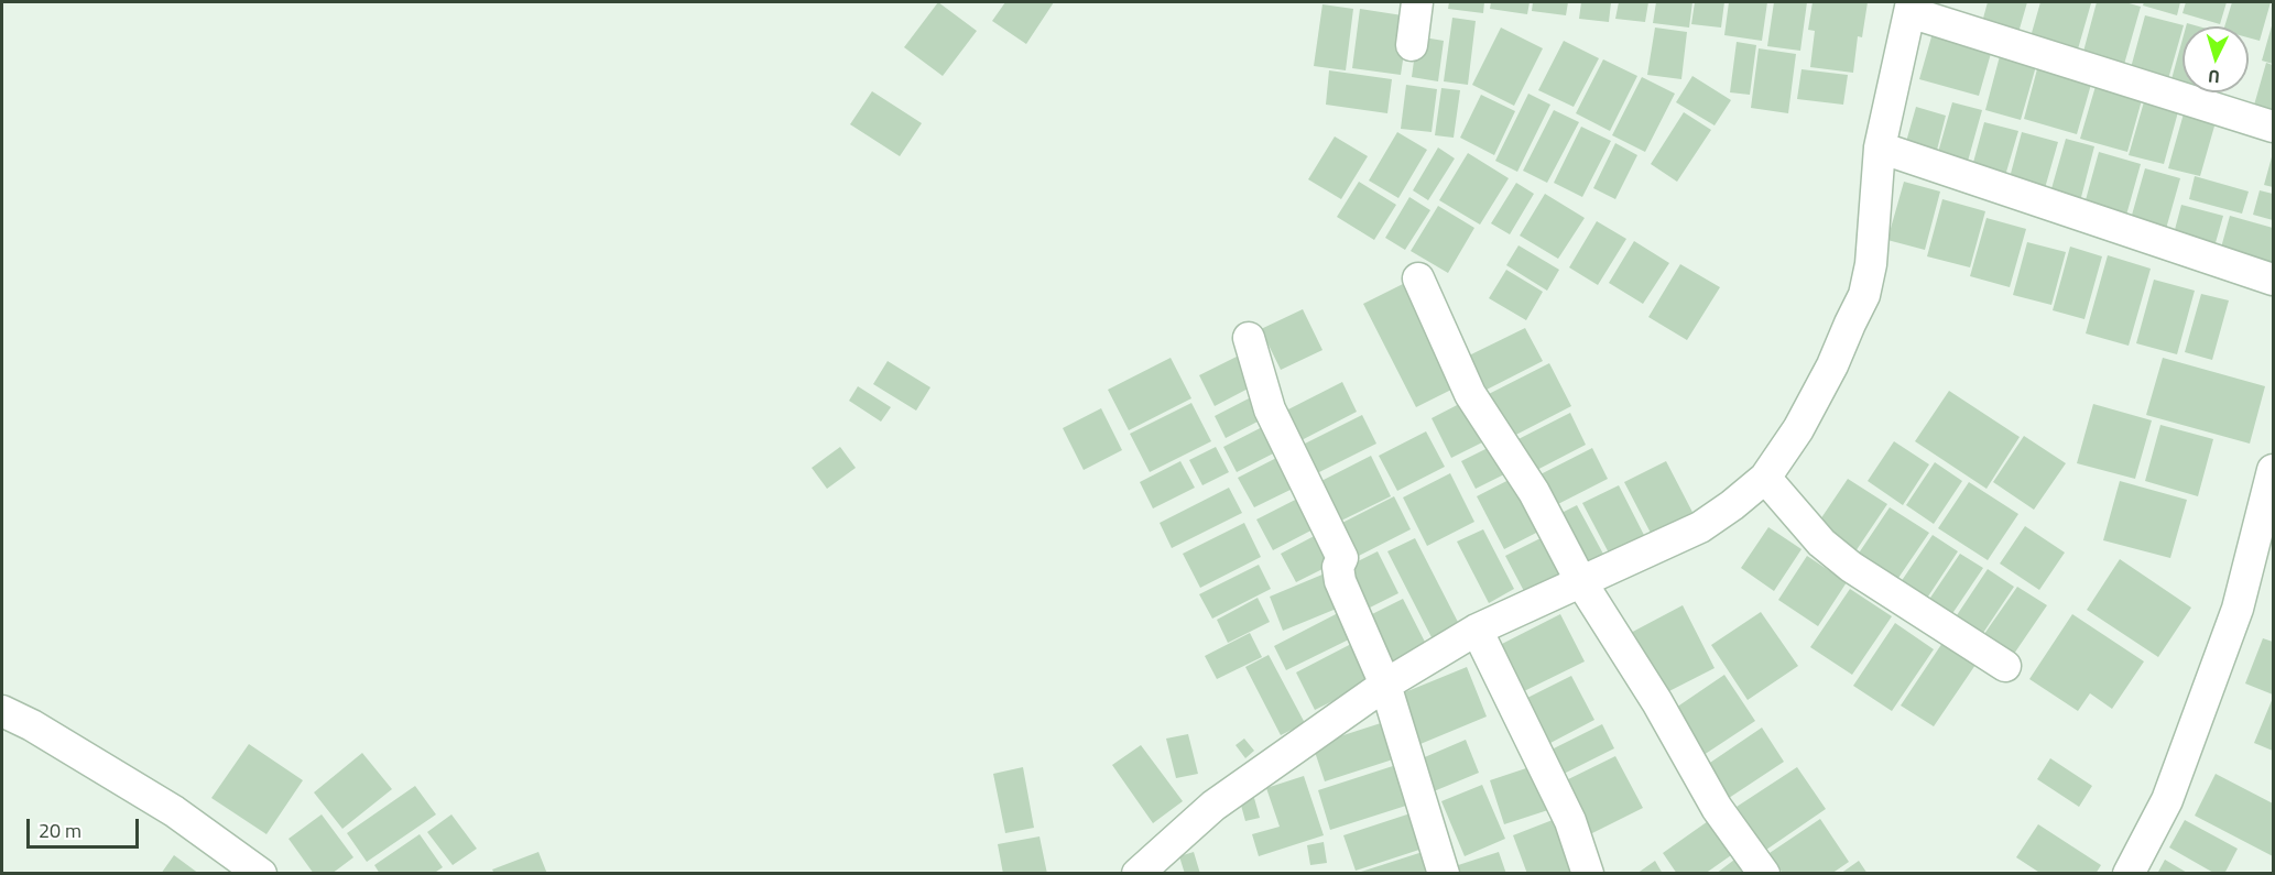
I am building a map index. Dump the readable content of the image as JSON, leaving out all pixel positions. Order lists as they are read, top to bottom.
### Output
{
  "scale_bar": "20 m",
  "north": "bottom"
}
